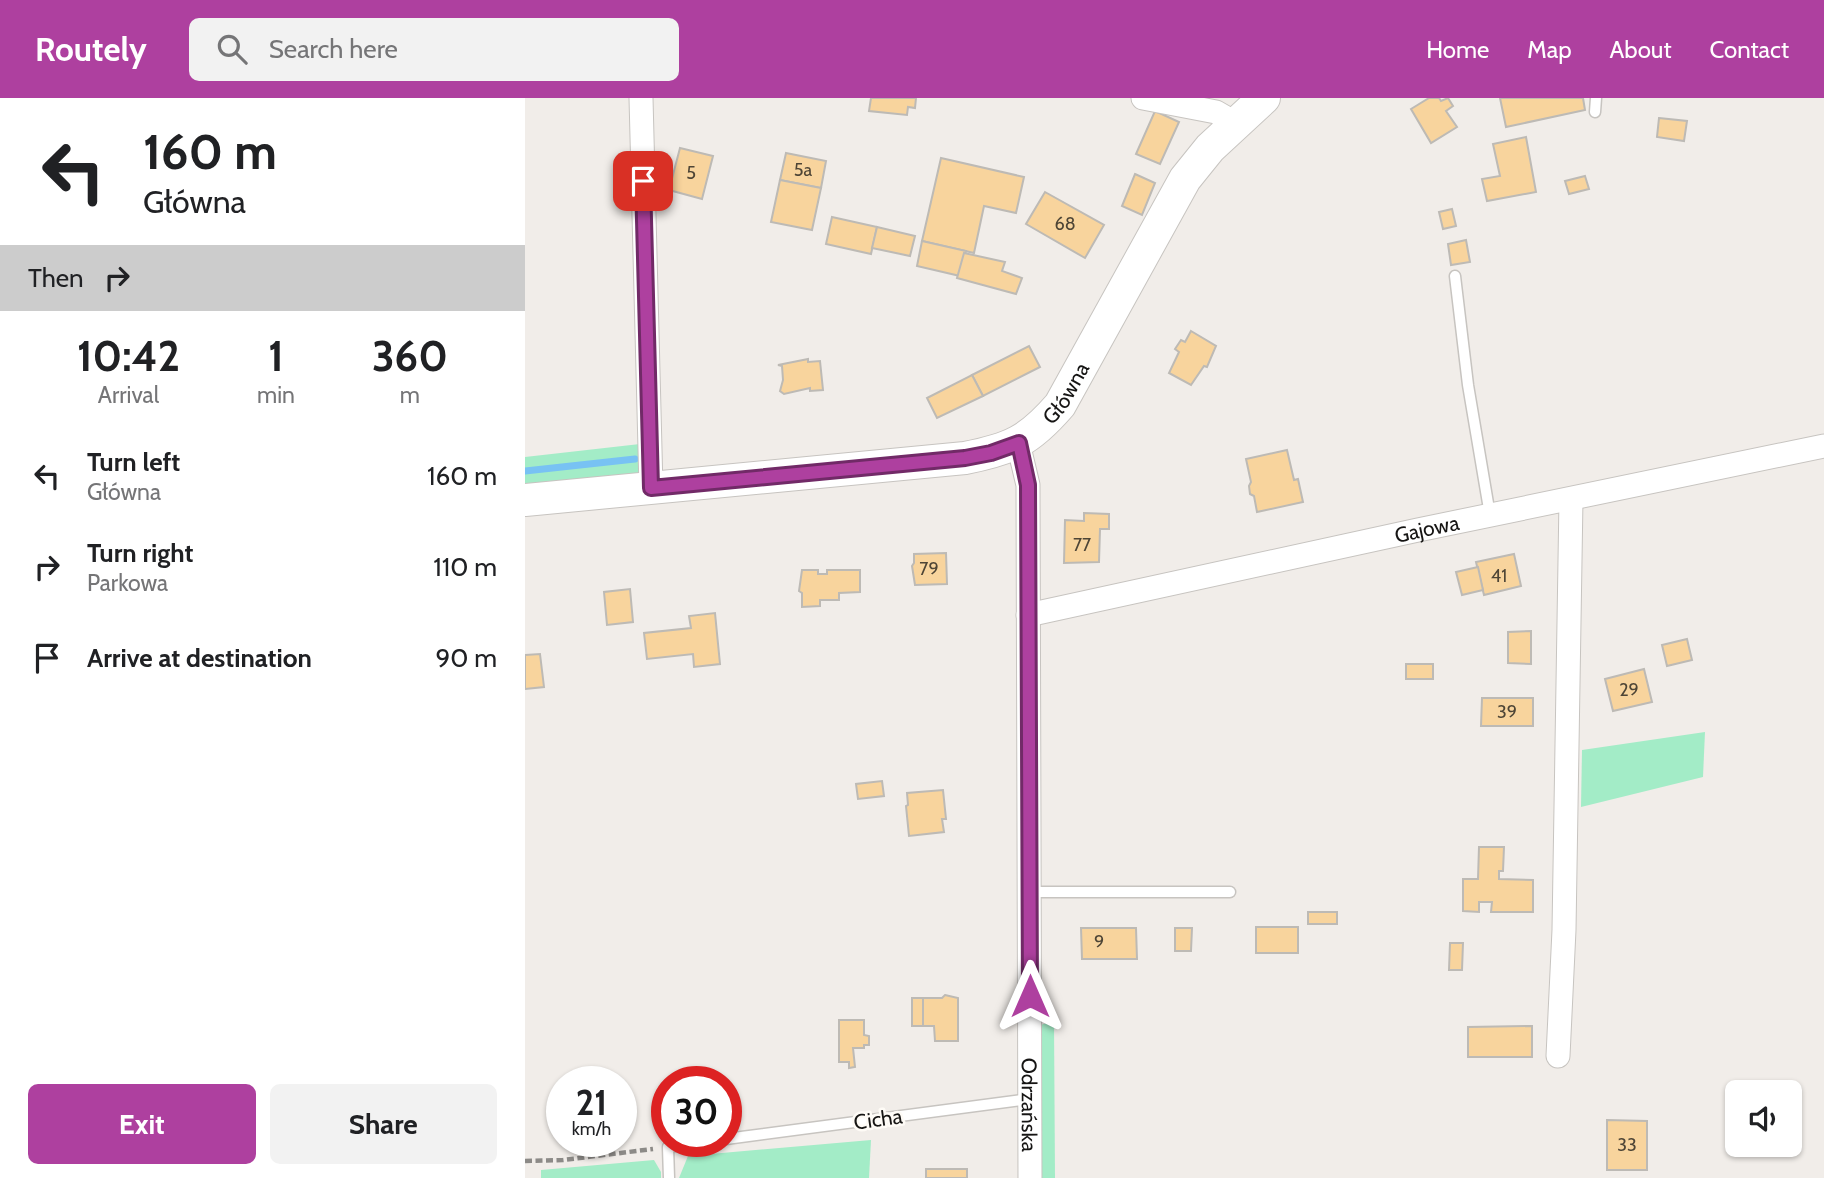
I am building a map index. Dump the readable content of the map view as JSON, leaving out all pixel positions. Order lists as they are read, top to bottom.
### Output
{
  "streets": {
    "street": ["Główna", "Gajowa", "Odrzańska"],
    "lane": ["Cicha"]
  },
  "crossings": [
    ["Główna", "Odrzańska"],
    ["Gajowa", "Odrzańska"],
    ["Odrzańska", "Cicha"]
  ],
  "house_numbers": [
    "5a",
    "5",
    "68",
    "77",
    "79",
    "41",
    "29",
    "39",
    "9",
    "33"
  ],
  "page": {
    "header": "Routely",
    "search": "Search here",
    "nav": [
      "Home",
      "Map",
      "About",
      "Contact"
    ],
    "turn": ["160 m", "Główna"],
    "then": "Then",
    "eta": [
      "10:42",
      "Arrival",
      "1",
      "min",
      "360",
      "m"
    ],
    "list": [
      {
        "name": "Turn left",
        "note": "Główna",
        "value": "160 m"
      },
      {
        "name": "Turn right",
        "note": "Parkowa",
        "value": "110 m"
      },
      {
        "name": "Arrive at destination",
        "value": "90 m"
      }
    ],
    "speed": "21 km/h",
    "limit": "30",
    "buttons": ["Exit", "Share"]
  }
}
